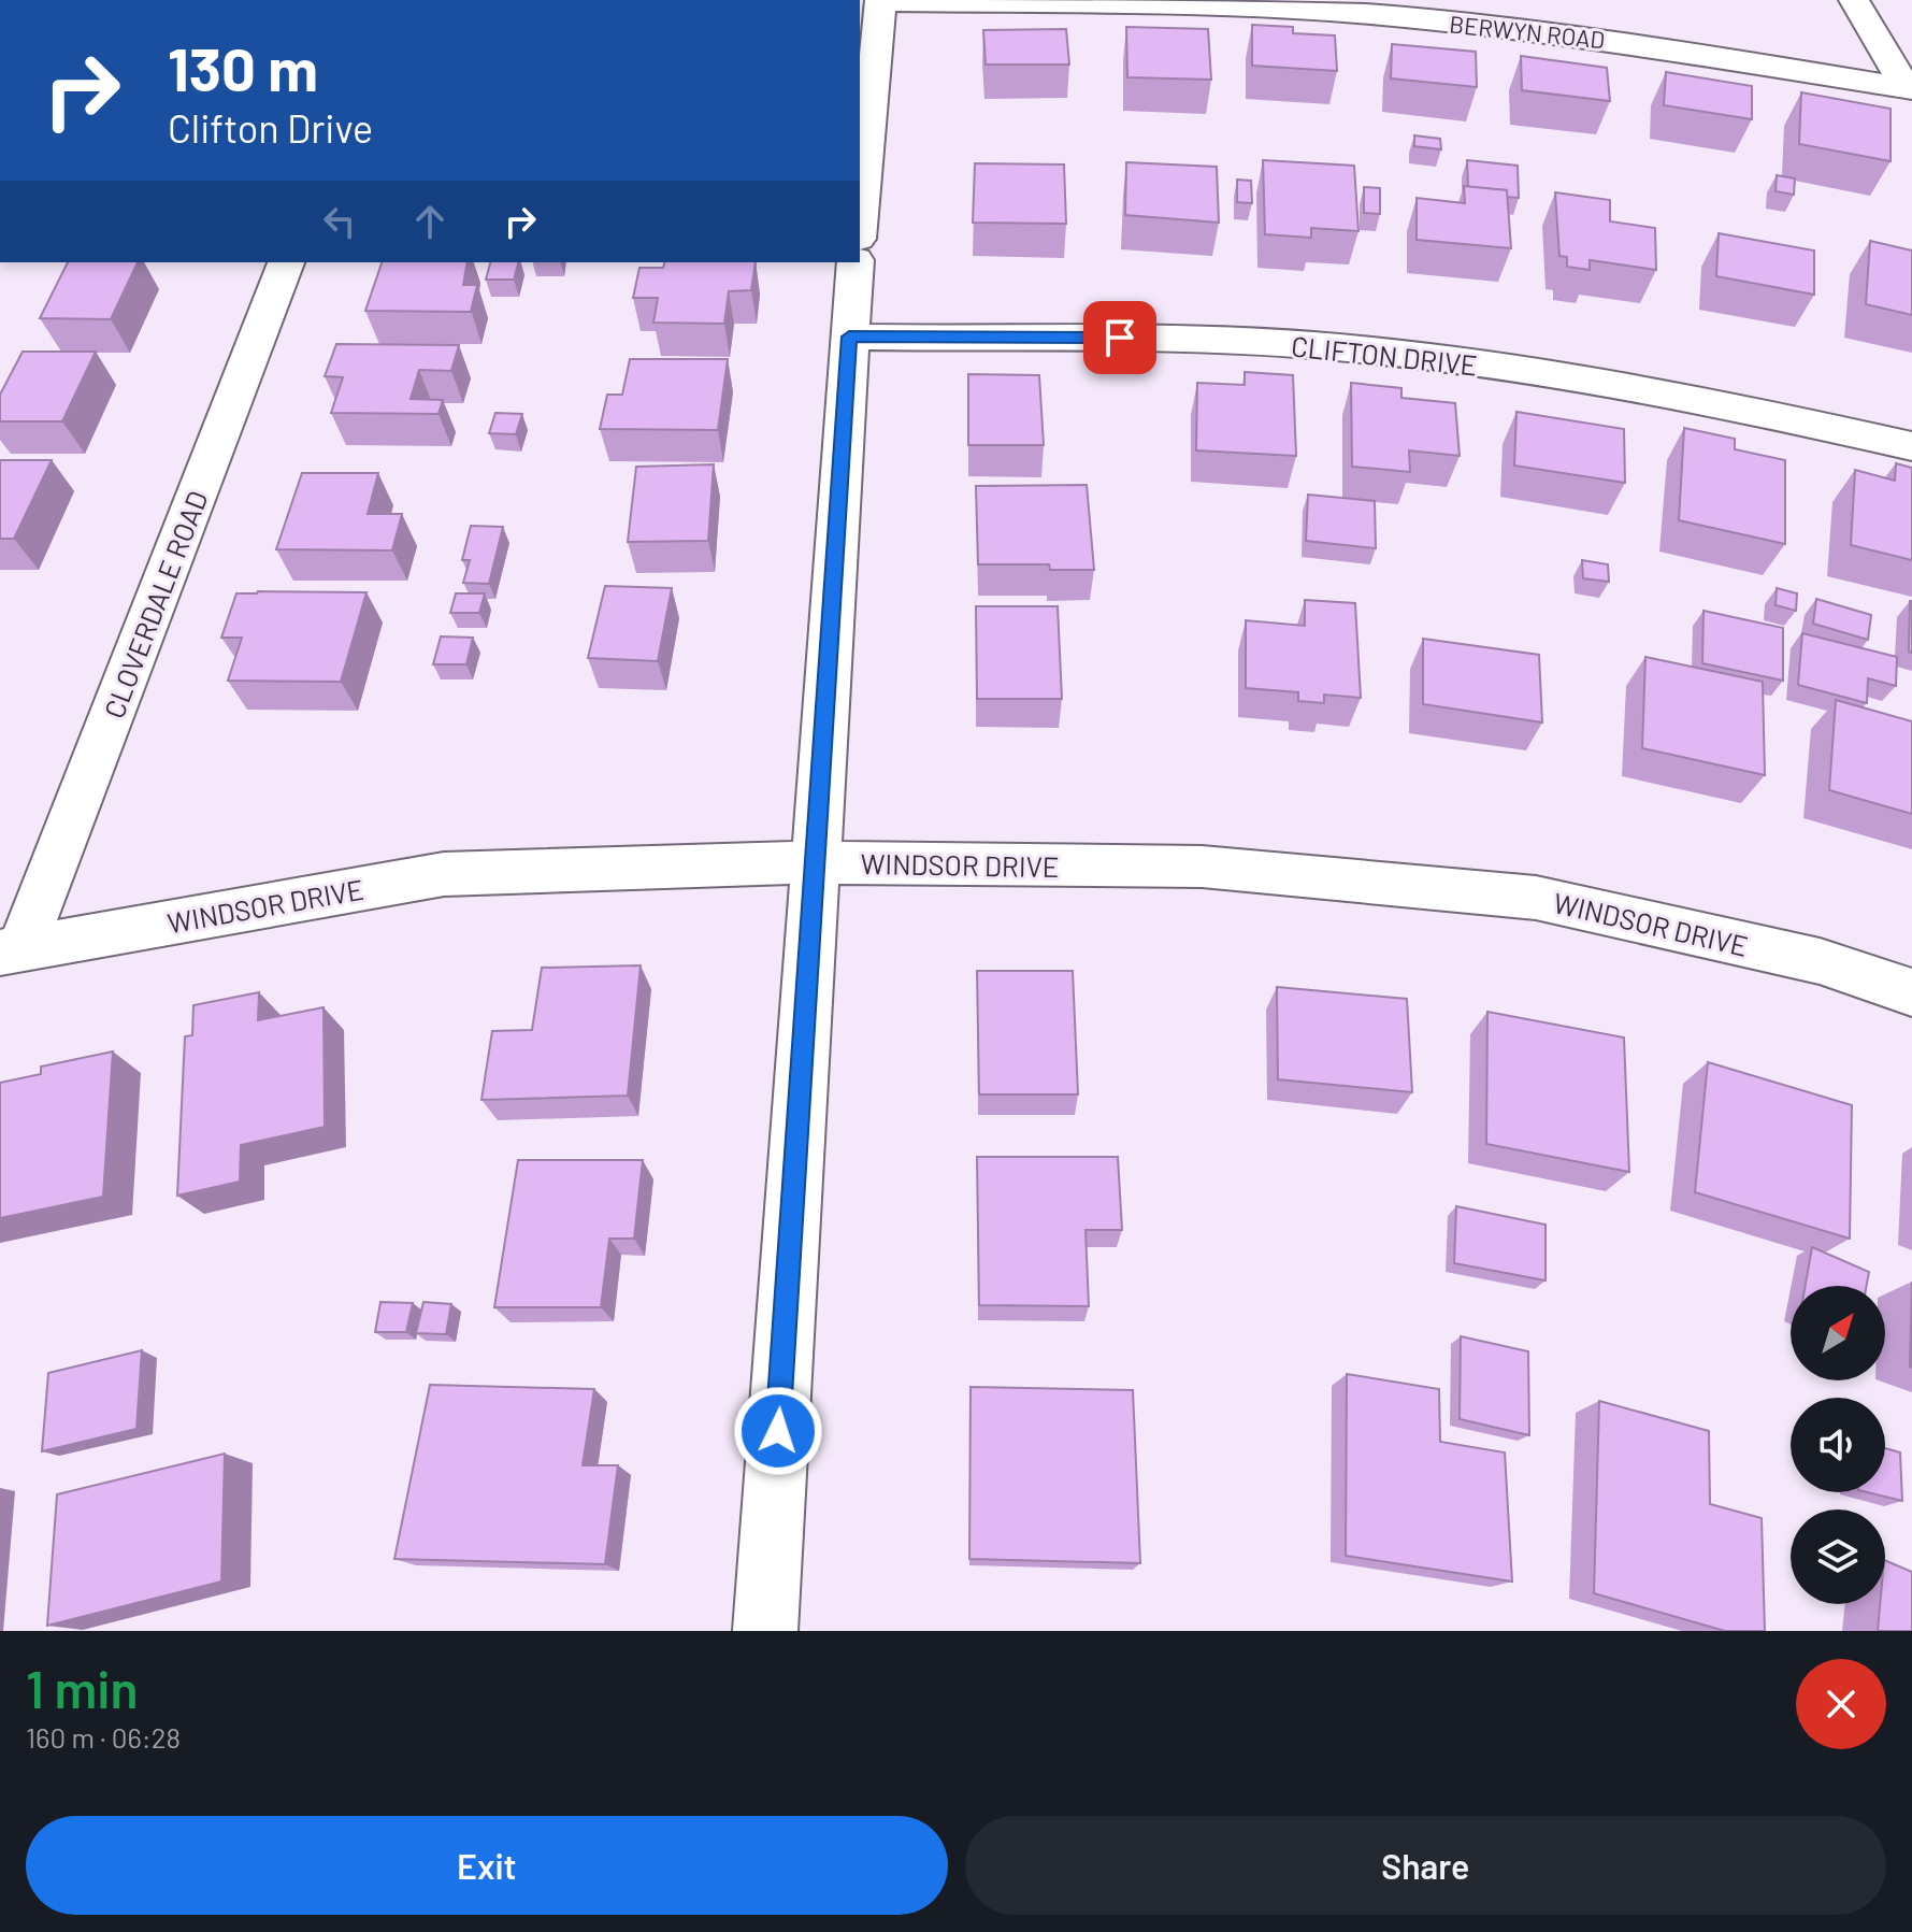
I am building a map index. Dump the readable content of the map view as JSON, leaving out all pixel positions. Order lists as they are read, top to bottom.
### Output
{
  "streets": {
    "street": [
      "BERWYN ROAD",
      "CLIFTON DRIVE",
      "CLOVERDALE ROAD",
      "WINDSOR DRIVE"
    ]
  },
  "crossings": [
    ["CLOVERDALE ROAD", "WINDSOR DRIVE"]
  ],
  "north": "top right",
  "page": {
    "turn": ["130 m", "Clifton Drive"],
    "heading": ["1 min", "160 m · 06:28"],
    "buttons": ["Exit", "Share"]
  }
}
